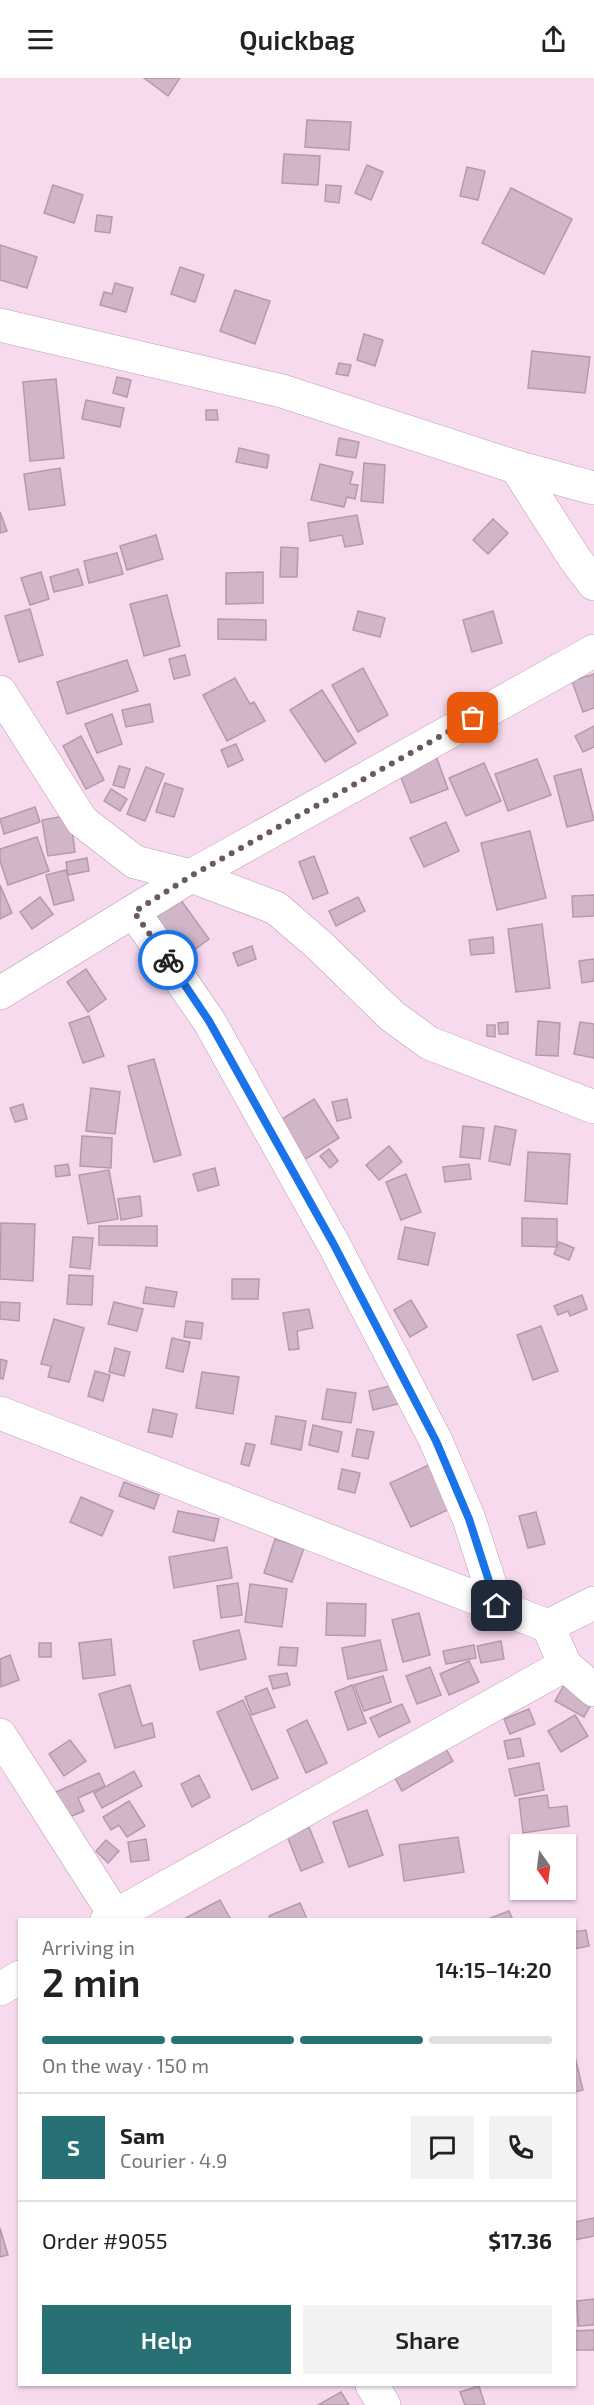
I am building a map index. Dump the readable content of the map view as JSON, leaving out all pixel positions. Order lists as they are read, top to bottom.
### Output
{
  "north": "bottom",
  "page": {
    "header": "Quickbag",
    "heading": ["2 min", "Arriving in", "14:15–14:20"],
    "panel": [
      "Sam",
      "Courier · 4.9",
      "Order #9055",
      "$17.36"
    ],
    "bar": "On the way · 150 m",
    "round": "S",
    "buttons": ["Help", "Share"]
  }
}
